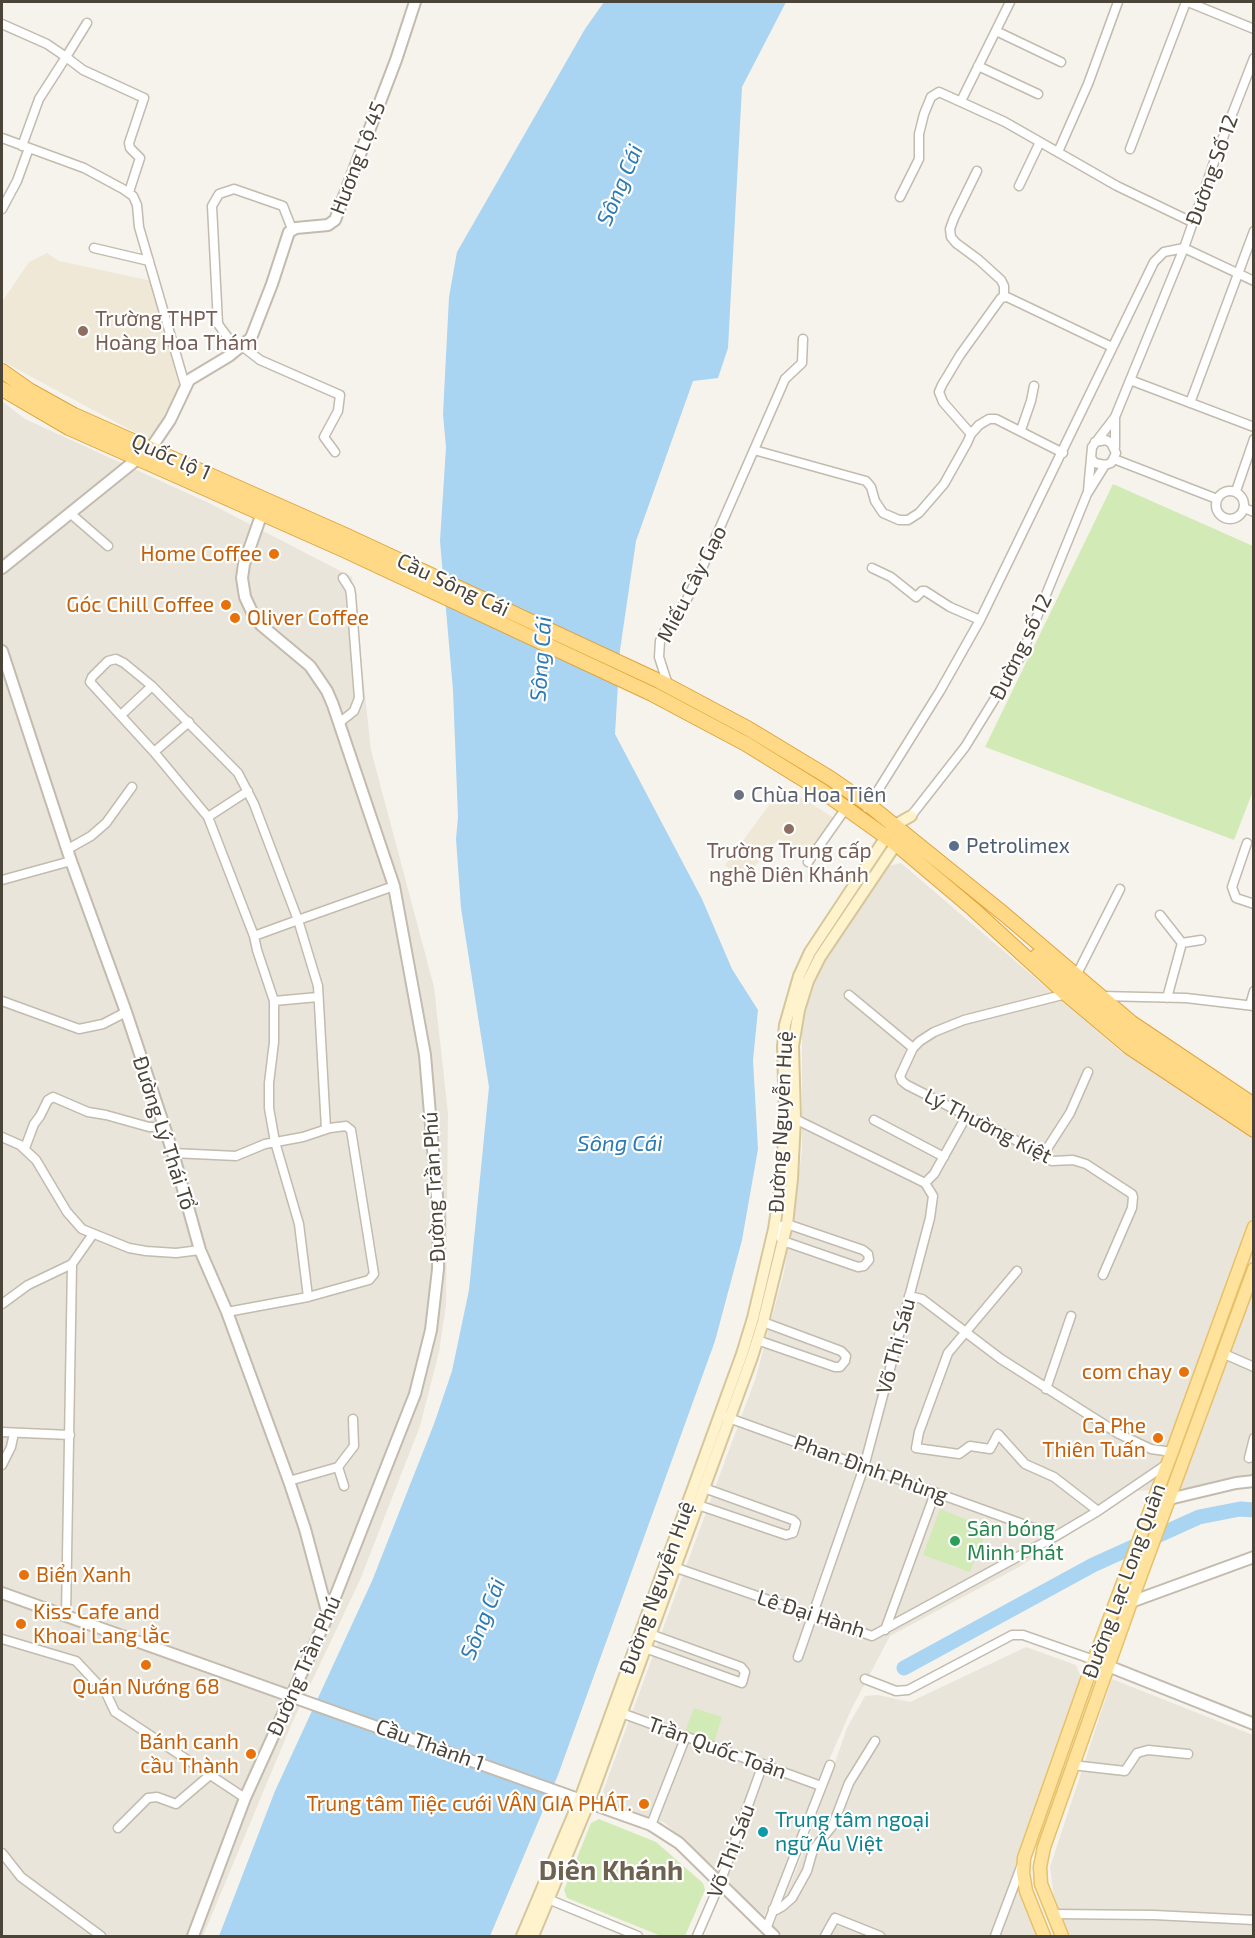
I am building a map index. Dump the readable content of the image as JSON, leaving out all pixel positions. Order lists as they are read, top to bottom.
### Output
{
  "streets": {
    "highway": ["Quốc lộ 1", "Cầu Sông Cái"],
    "main road": ["Đường Nguyễn Huệ", "Đường Lạc Long Quân"],
    "street": [
      "Hương Lộ 45",
      "Đường Số 12",
      "Miếu Cây Gạo",
      "Đường số 12",
      "Lý Thường Kiệt",
      "Đường Lý Thái Tổ",
      "Đường Trần Phú",
      "Võ Thị Sáu",
      "Phan Đình Phùng",
      "Lê Đại Hành",
      "Cầu Thành 1",
      "Trần Quốc Toản"
    ]
  },
  "crossings": [
    ["Đường Số 12", "Đường số 12"],
    ["Quốc lộ 1", "Cầu Sông Cái"],
    ["Quốc lộ 1", "Đường Trần Phú"],
    ["Miếu Cây Gạo", "Cầu Sông Cái"],
    ["Cầu Sông Cái", "Đường Nguyễn Huệ"],
    ["Đường số 12", "Đường Nguyễn Huệ"],
    ["Đường Nguyễn Huệ", "Phan Đình Phùng"],
    ["Đường Nguyễn Huệ", "Lê Đại Hành"],
    ["Đường Nguyễn Huệ", "Cầu Thành 1"],
    ["Đường Nguyễn Huệ", "Trần Quốc Toản"],
    ["Đường Lý Thái Tổ", "Đường Trần Phú"],
    ["Đường Trần Phú", "Cầu Thành 1"],
    ["Võ Thị Sáu", "Phan Đình Phùng"],
    ["Võ Thị Sáu", "Lê Đại Hành"],
    ["Võ Thị Sáu", "Cầu Thành 1"],
    ["Võ Thị Sáu", "Trần Quốc Toản"],
    ["Phan Đình Phùng", "Lê Đại Hành"],
    ["Đường Lạc Long Quân", "Lê Đại Hành"]
  ],
  "districts": ["Diên Khánh"],
  "water": ["Sông Cái"],
  "places": [
    "Trường THPT Hoàng Hoa Thám",
    "Home Coffee",
    "Góc Chill Coffee",
    "Oliver Coffee",
    "Chùa Hoa Tiên",
    "Trường Trung cấp nghề Diên Khánh",
    "Petrolimex",
    "com chay",
    "Ca Phe Thiên Tuấn",
    "Sân bóng Minh Phát",
    "Biển Xanh",
    "Kiss Cafe and Khoai Lang lằc",
    "Quán Nướng 68",
    "Bánh canh cầu Thành",
    "Trung tâm Tiệc cưới VÂN GIA PHÁT.",
    "Trung tâm ngoại ngữ Âu Việt"
  ]
}
